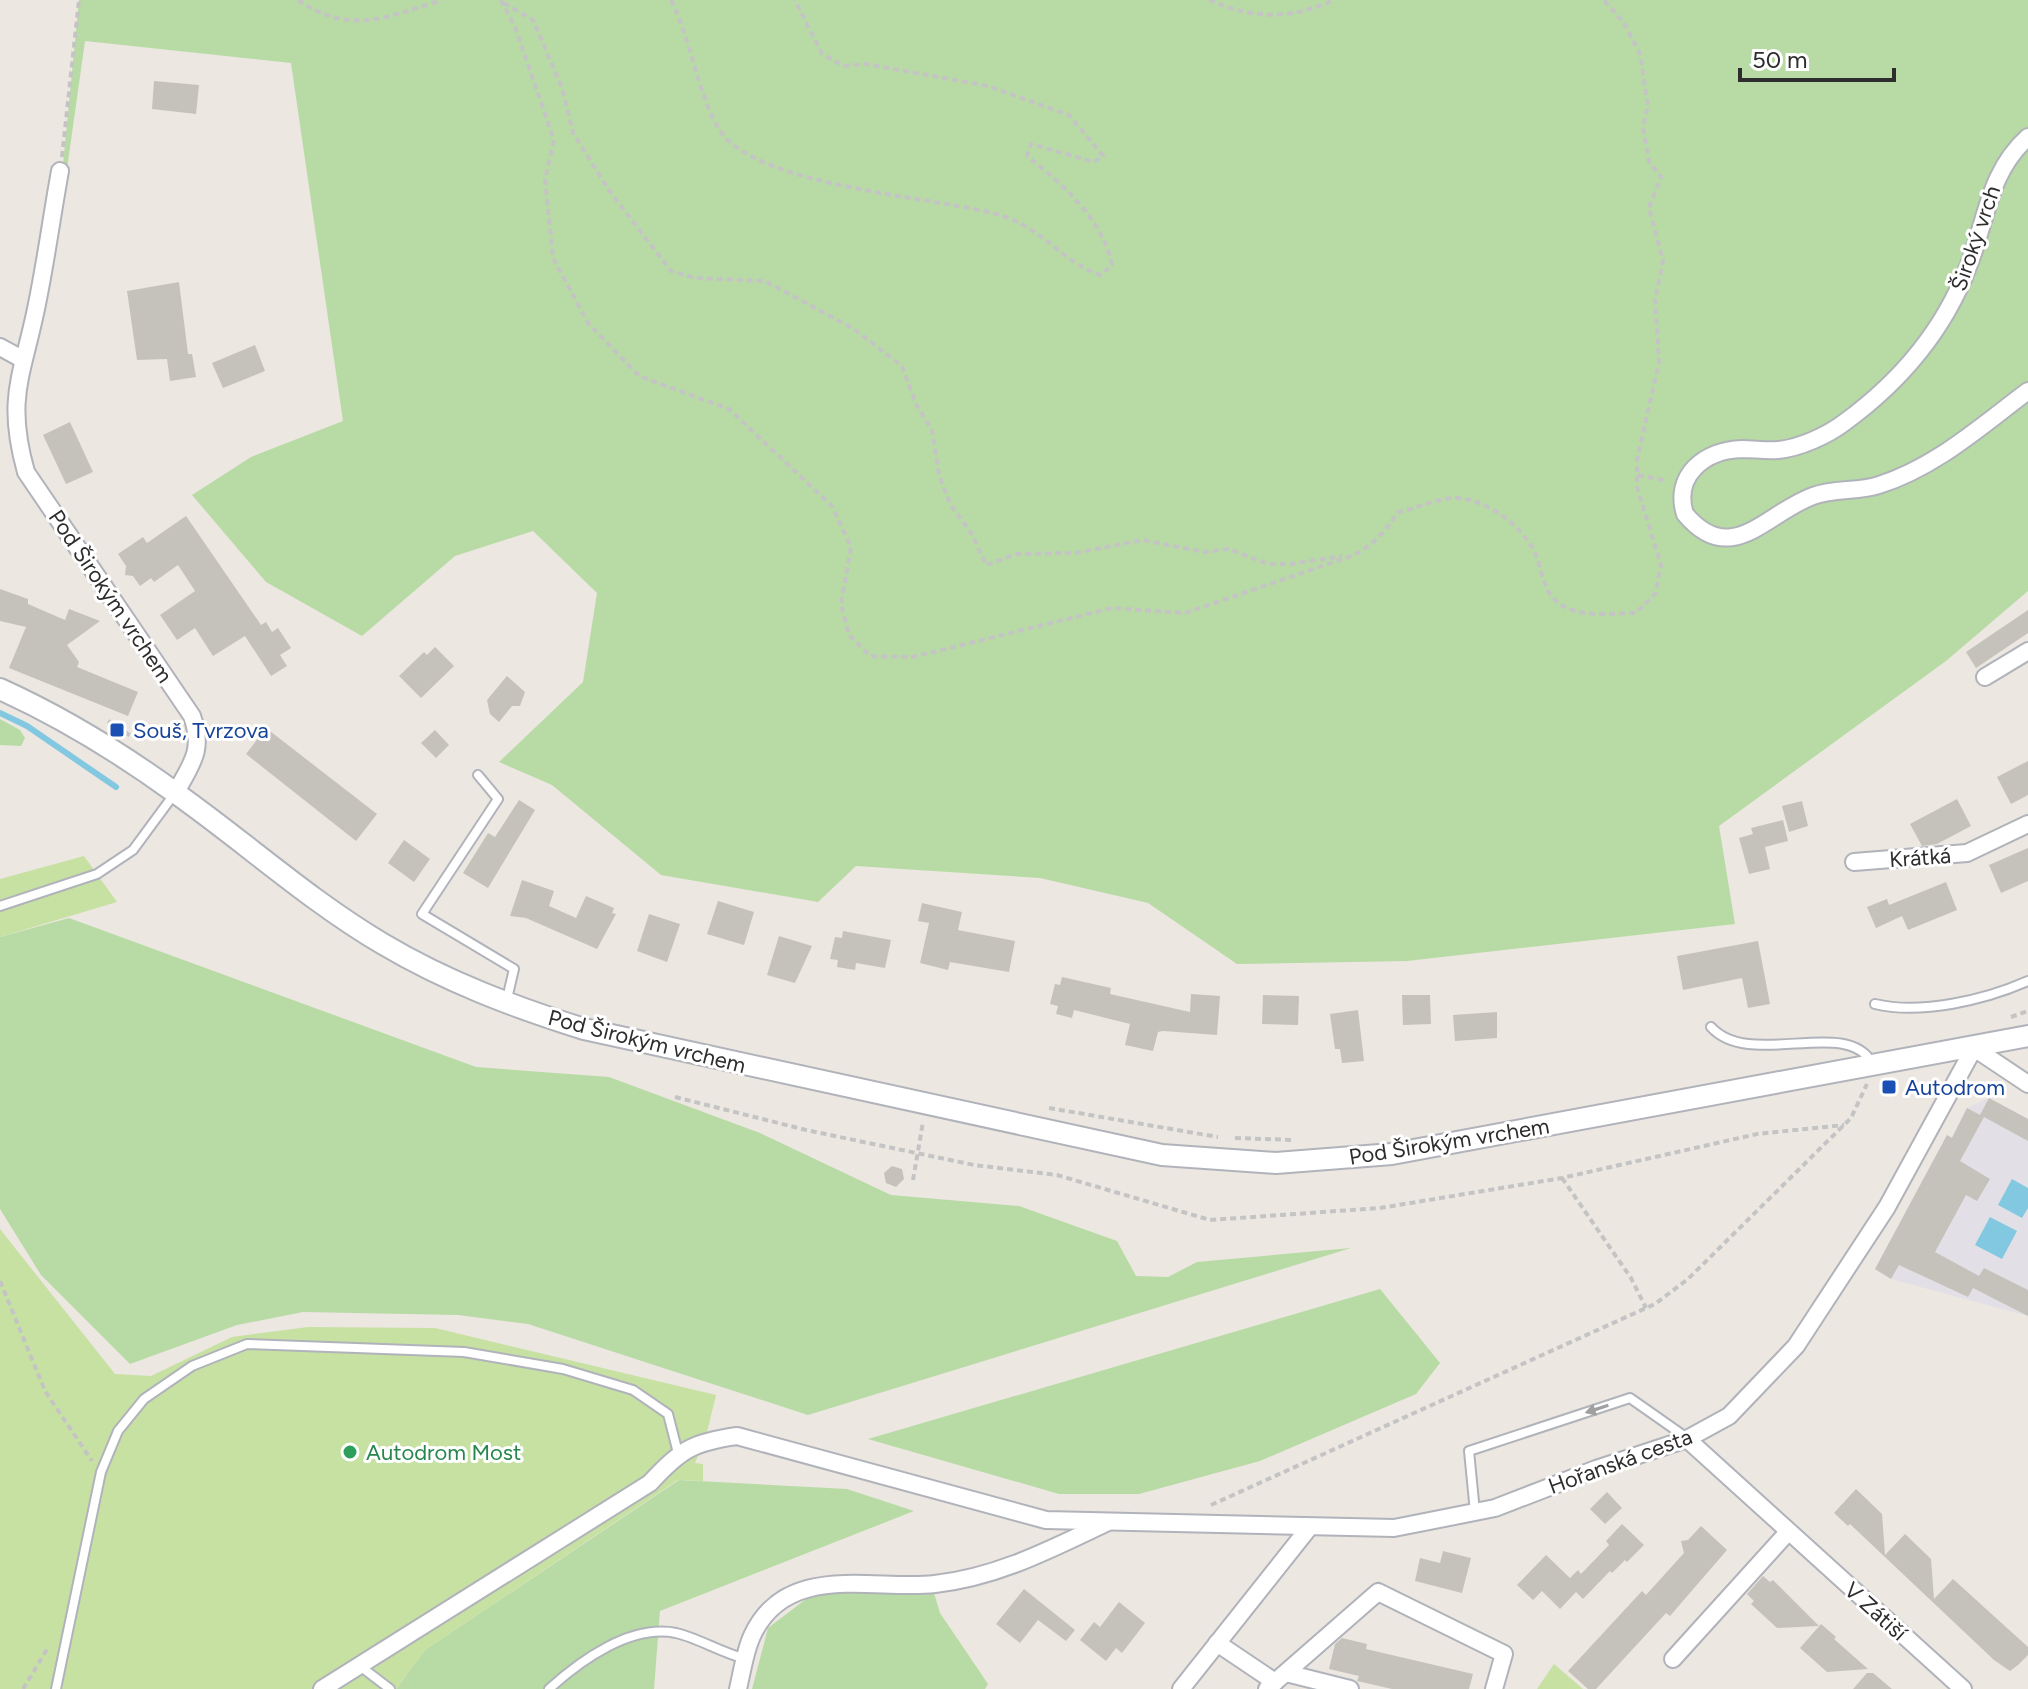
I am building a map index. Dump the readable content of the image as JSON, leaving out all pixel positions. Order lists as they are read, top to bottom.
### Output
{
  "streets": {
    "street": [
      "Široký vrch",
      "Pod Širokým vrchem",
      "Krátká",
      "Hořanská cesta",
      "V Zátiší"
    ]
  },
  "crossings": [
    ["Pod Širokým vrchem", "Hořanská cesta"],
    ["Hořanská cesta", "V Zátiší"]
  ],
  "places": {
    "transit": ["Souš, Tvrzova", "Autodrom"],
    "other": ["Autodrom Most"]
  },
  "scale_bar": "50 m"
}
